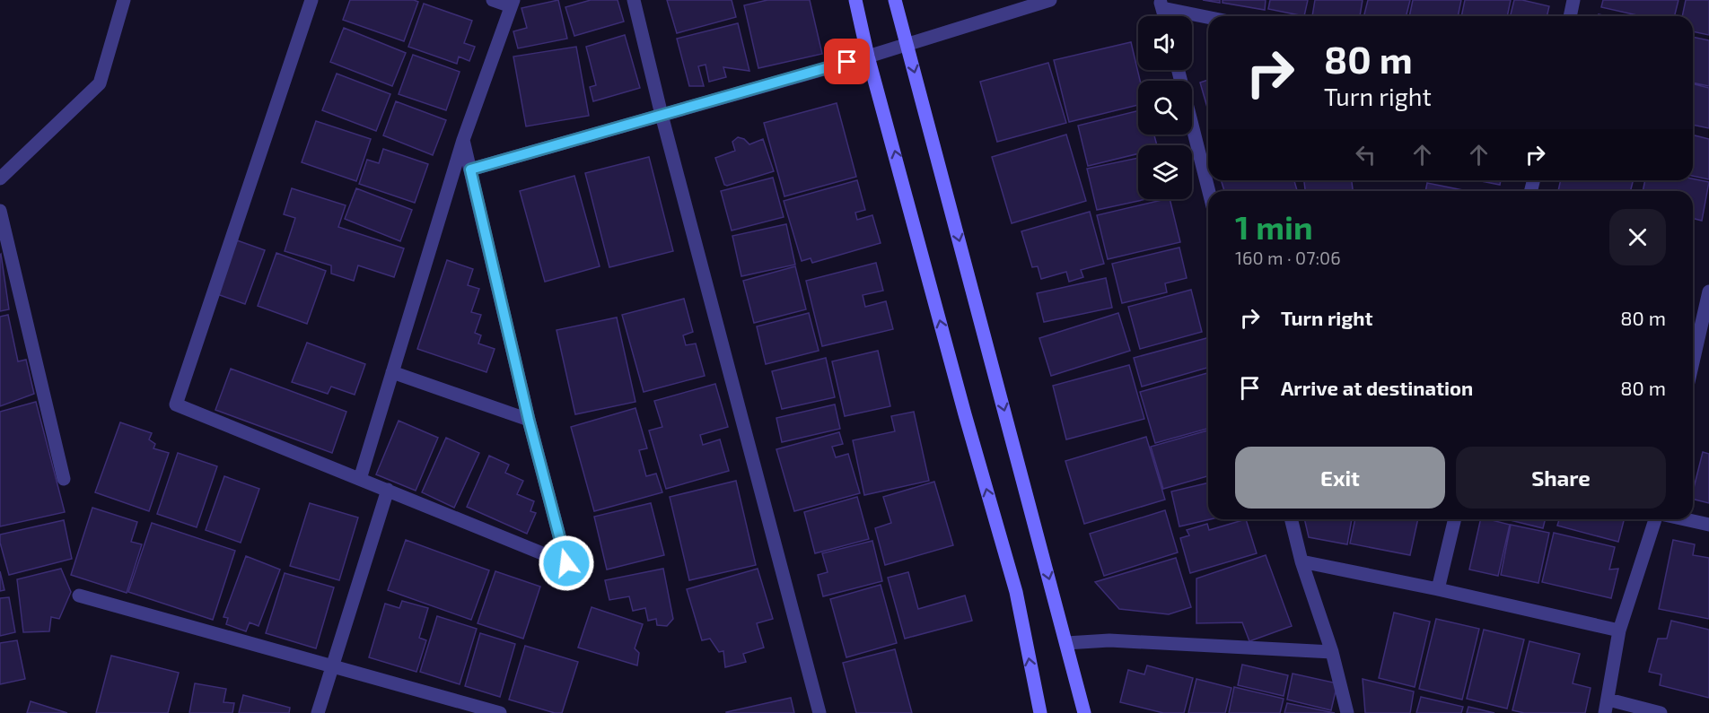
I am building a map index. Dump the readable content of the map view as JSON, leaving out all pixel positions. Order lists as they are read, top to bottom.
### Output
{
  "page": {
    "turn": ["80 m", "Turn right"],
    "heading": ["1 min", "160 m · 07:06"],
    "list": [
      {
        "name": "Turn right",
        "value": "80 m"
      },
      {
        "name": "Arrive at destination",
        "value": "80 m"
      }
    ],
    "buttons": ["Exit", "Share"]
  }
}
